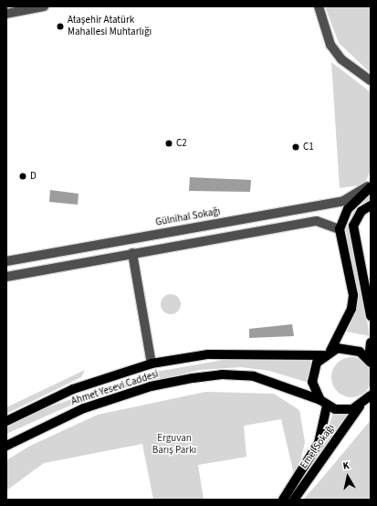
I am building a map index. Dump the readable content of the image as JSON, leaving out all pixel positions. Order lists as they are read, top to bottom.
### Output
{
  "streets": {
    "main road": ["Ahmet Yesevi Caddesi", "Emel Sokağı"],
    "street": ["Gülnihal Sokağı"]
  },
  "crossings": [
    ["Ahmet Yesevi Caddesi", "Emel Sokağı"]
  ],
  "parks": ["Erguvan Barış Parkı"],
  "places": [
    "Ataşehir Atatürk Mahallesi Muhtarlığı",
    "C2",
    "C1",
    "D"
  ],
  "north": "top"
}
